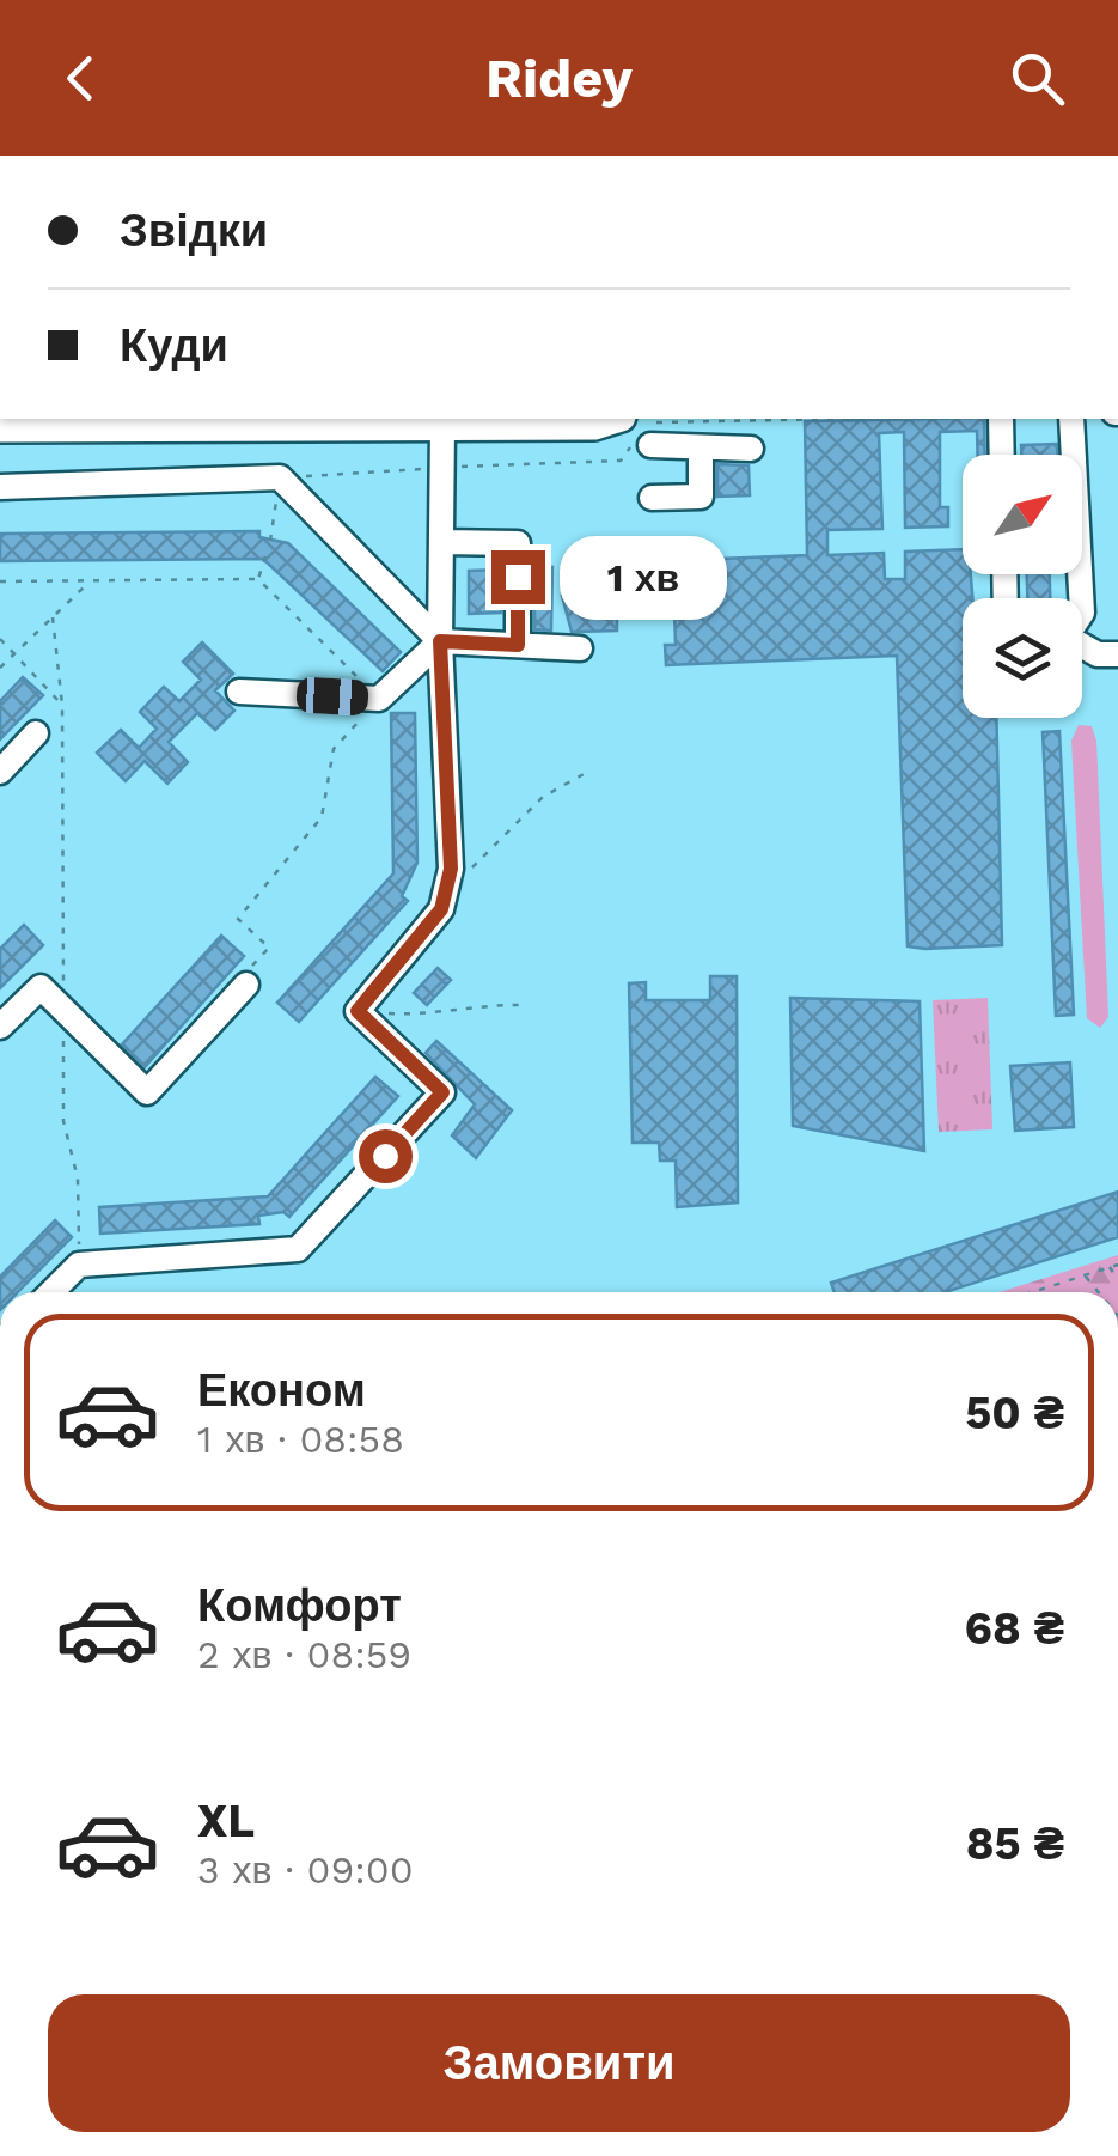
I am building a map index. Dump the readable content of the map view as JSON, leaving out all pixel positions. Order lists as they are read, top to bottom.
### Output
{
  "north": "top right",
  "page": {
    "header": "Ridey",
    "banner": ["Звідки", "Куди"],
    "bubble": "1 хв",
    "list": [
      {
        "name": "Економ",
        "note": "1 хв · 08:58",
        "value": "50 ₴"
      },
      {
        "name": "Комфорт",
        "note": "2 хв · 08:59",
        "value": "68 ₴"
      },
      {
        "name": "XL",
        "note": "3 хв · 09:00",
        "value": "85 ₴"
      }
    ],
    "buttons": "Замовити"
  }
}
